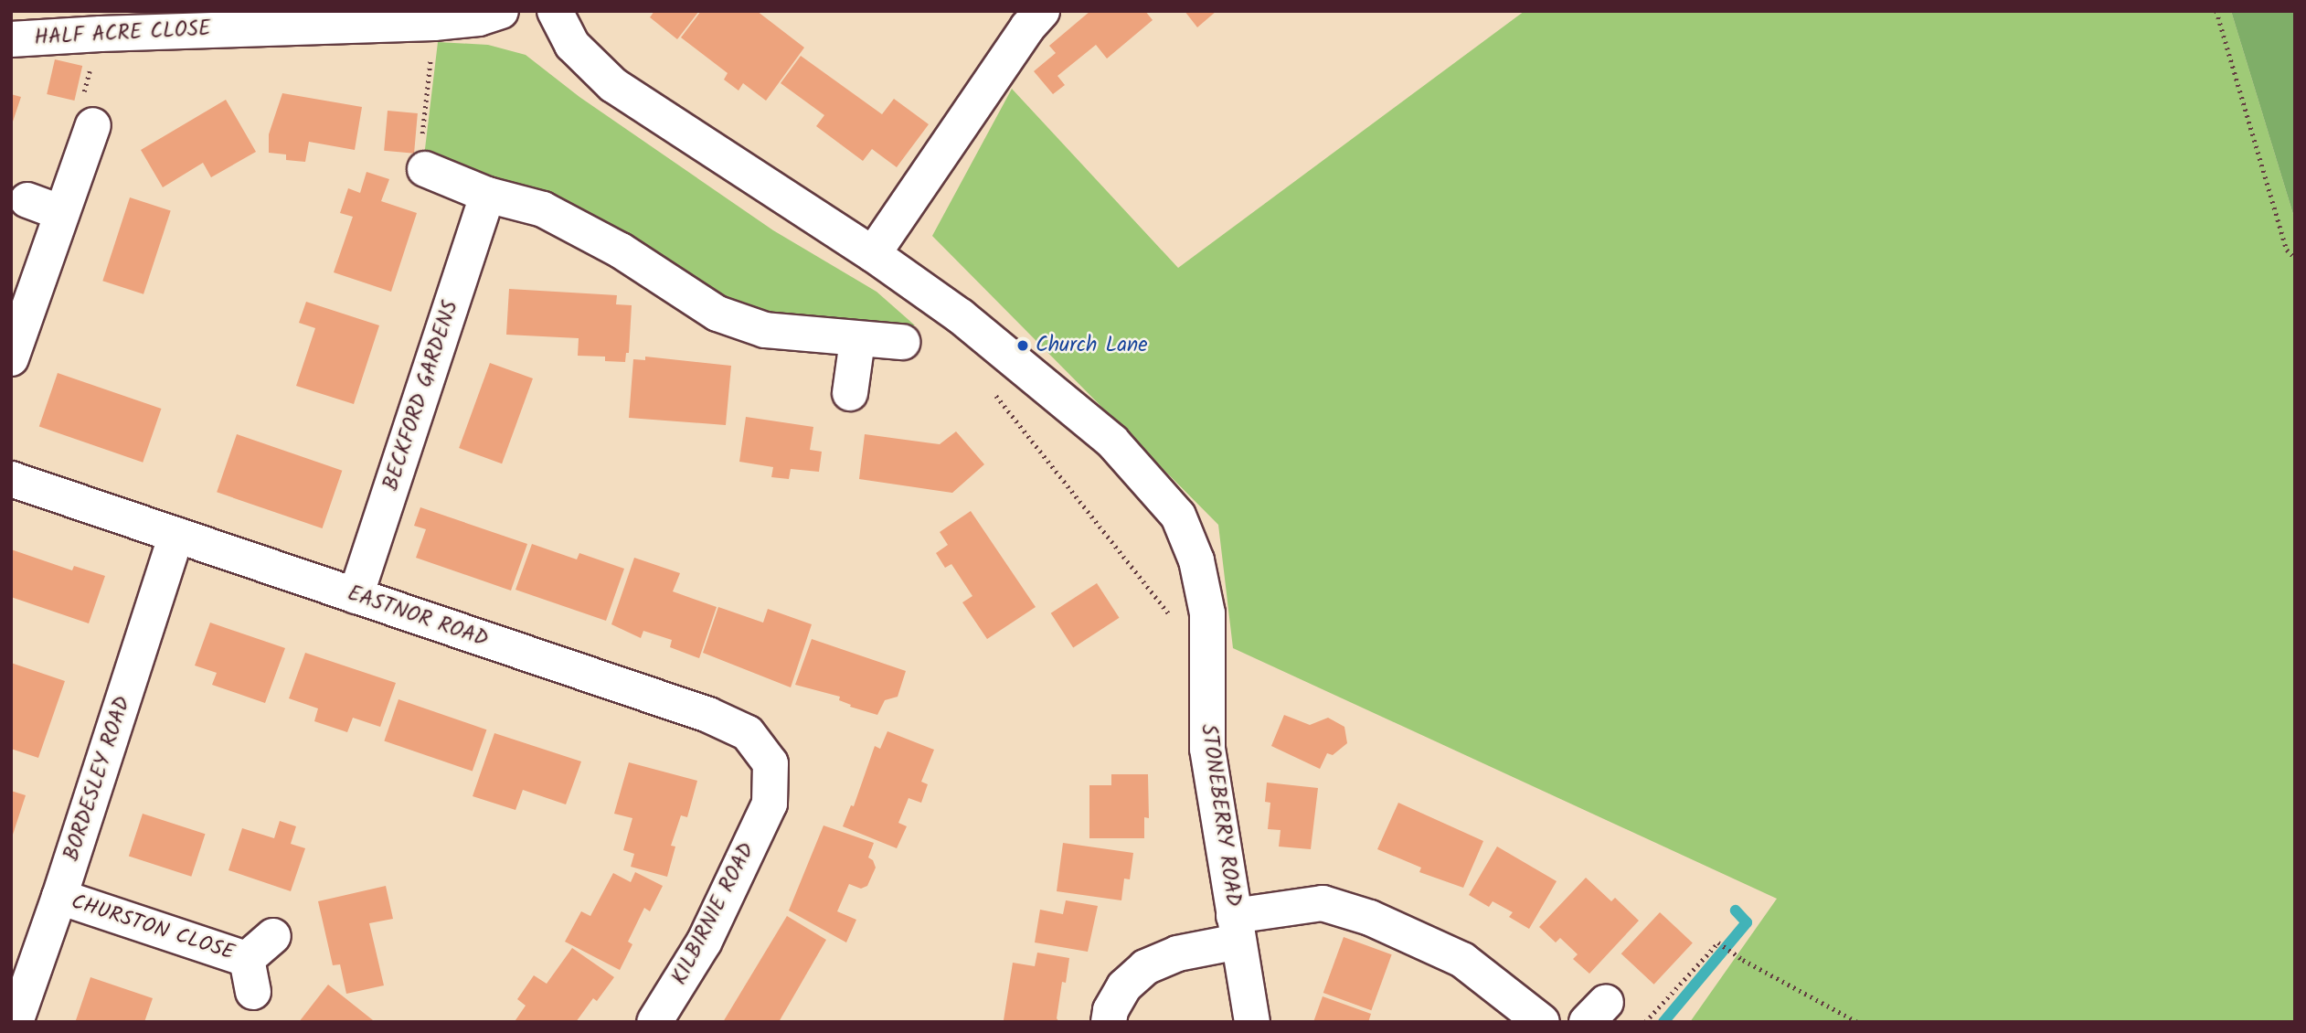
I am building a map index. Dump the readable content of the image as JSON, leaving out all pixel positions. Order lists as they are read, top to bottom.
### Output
{
  "streets": {
    "street": [
      "HALF ACRE CLOSE",
      "BECKFORD GARDENS",
      "EASTNOR ROAD",
      "BORDESLEY ROAD",
      "STONEBERRY ROAD",
      "KILBIRNIE ROAD",
      "CHURSTON CLOSE"
    ]
  },
  "crossings": [
    ["BECKFORD GARDENS", "EASTNOR ROAD"],
    ["EASTNOR ROAD", "BORDESLEY ROAD"],
    ["EASTNOR ROAD", "KILBIRNIE ROAD"],
    ["BORDESLEY ROAD", "CHURSTON CLOSE"]
  ],
  "places": ["Church Lane"]
}
